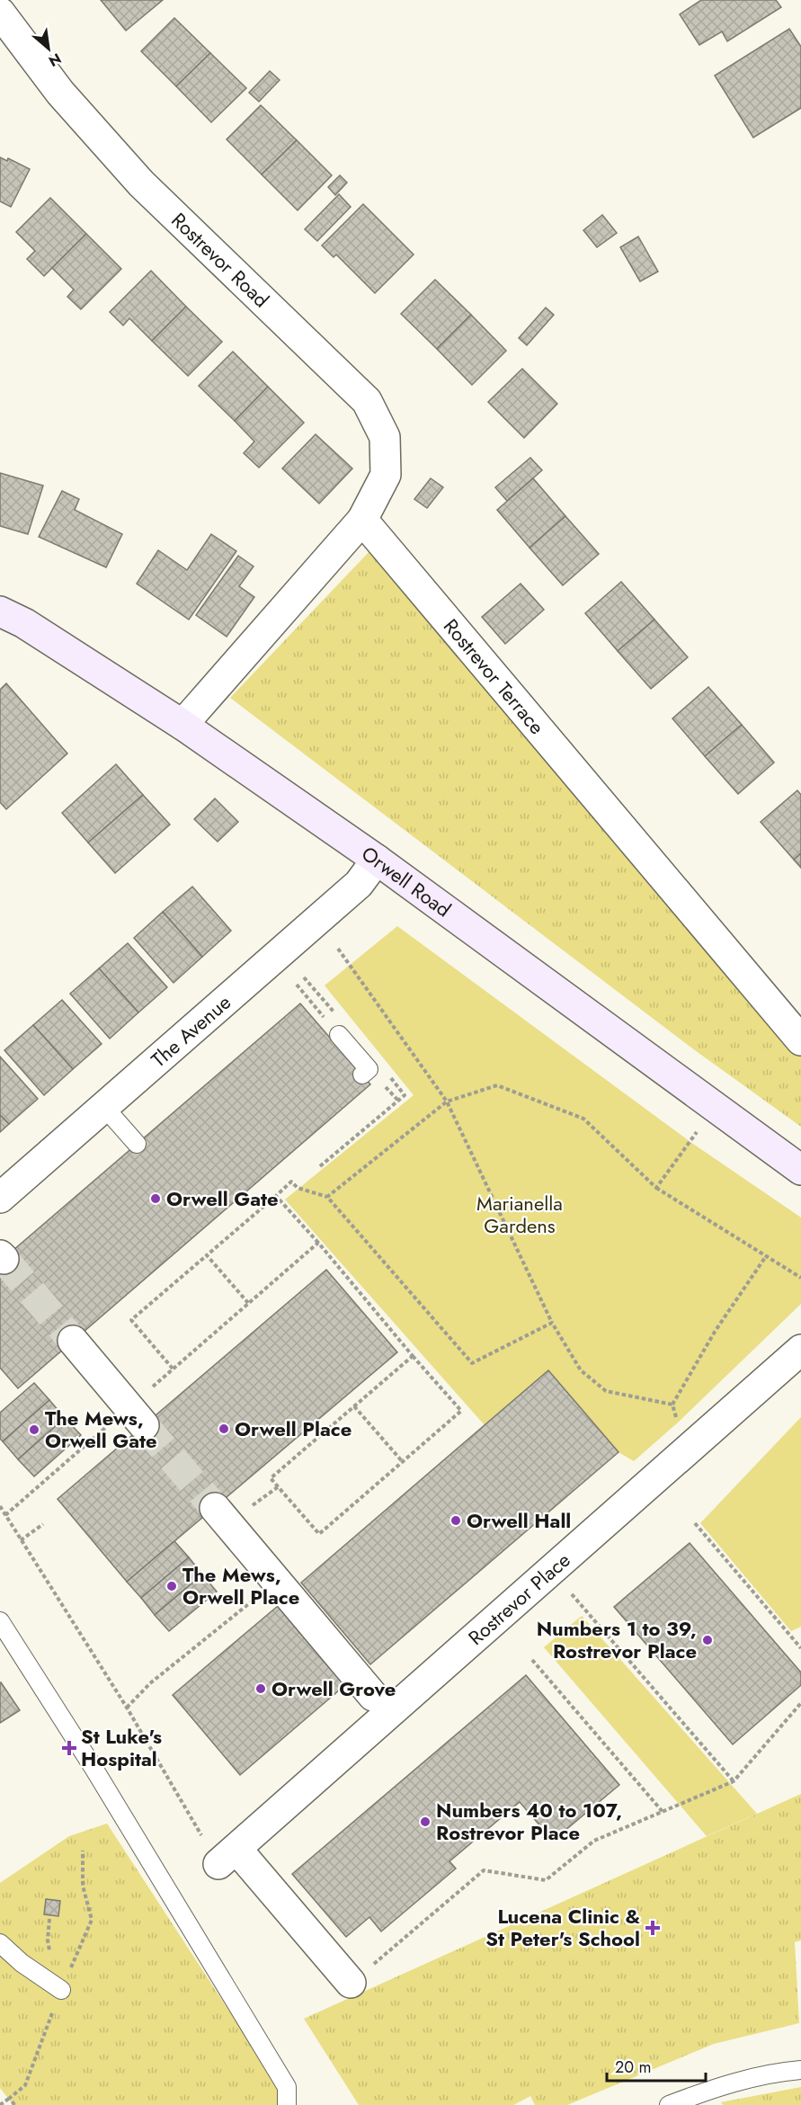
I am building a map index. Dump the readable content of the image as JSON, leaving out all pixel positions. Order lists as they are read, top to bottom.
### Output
{
  "streets": {
    "street": [
      "Rostrevor Road",
      "Rostrevor Terrace",
      "Orwell Road",
      "The Avenue",
      "Rostrevor Place"
    ]
  },
  "crossings": [
    ["Rostrevor Road", "Rostrevor Terrace"],
    ["Orwell Road", "The Avenue"]
  ],
  "parks": ["Marianella Gardens"],
  "places": {
    "other": [
      "Orwell Gate",
      "Orwell Place",
      "The Mews, Orwell Gate",
      "Orwell Hall",
      "The Mews, Orwell Place",
      "Numbers 1 to 39, Rostrevor Place",
      "Orwell Grove",
      "Numbers 40 to 107, Rostrevor Place"
    ],
    "health": ["St Luke's Hospital", "Lucena Clinic & St Peter's School"]
  },
  "scale_bar": "20 m",
  "north": "bottom right"
}
